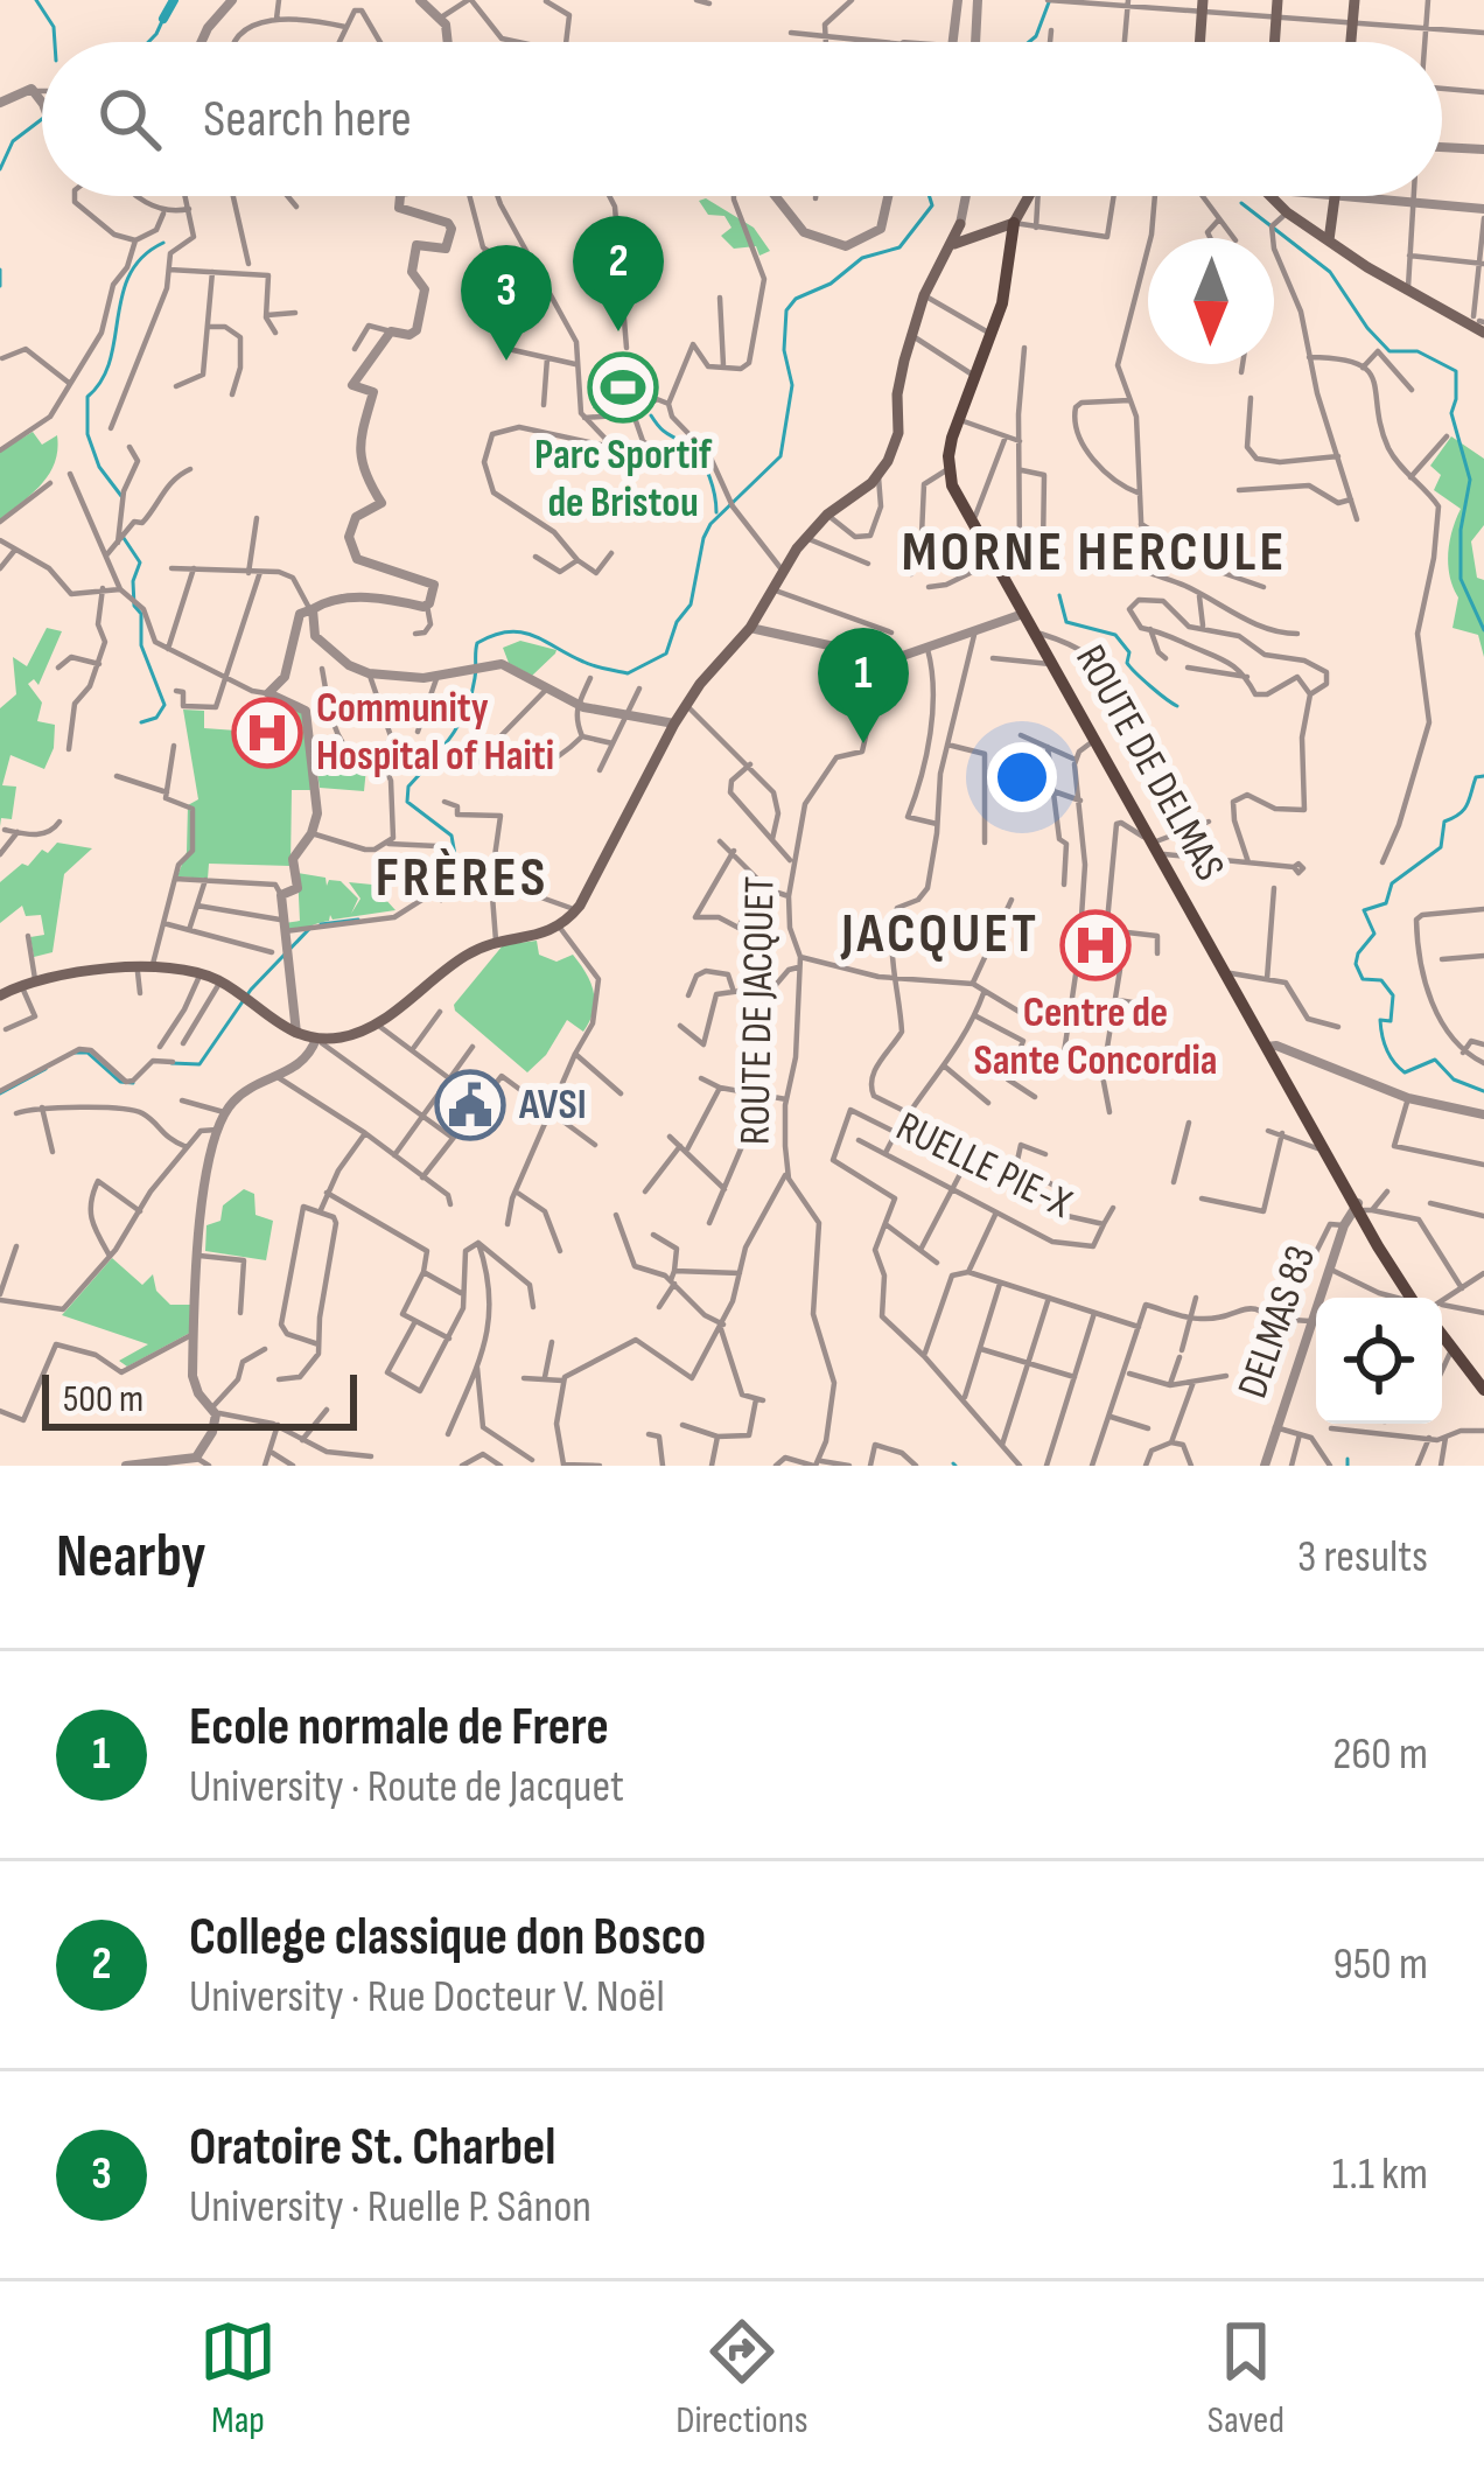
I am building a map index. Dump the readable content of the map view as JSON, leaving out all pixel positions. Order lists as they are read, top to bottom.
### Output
{
  "streets": {
    "main road": ["ROUTE DE DELMAS"],
    "street": ["ROUTE DE JACQUET", "RUELLE PIE-X", "DELMAS 83"]
  },
  "crossings": [
    ["ROUTE DE DELMAS", "DELMAS 83"]
  ],
  "districts": ["MORNE HERCULE", "FRÈRES", "JACQUET"],
  "places": {
    "sports": ["Parc Sportif de Bristou"],
    "hospital": ["Community Hospital of Haiti", "Centre de Sante Concordia"],
    "public building": ["AVSI"]
  },
  "scale_bar": "500 m",
  "north": "bottom",
  "page": {
    "search": "Search here",
    "pins": ["2", "3", "1"],
    "scale": "500 m",
    "heading": ["Nearby", "3 results"],
    "list": [
      {
        "mark": "1",
        "name": "Ecole normale de Frere",
        "note": "University · Route de Jacquet",
        "value": "260 m"
      },
      {
        "mark": "2",
        "name": "College classique don Bosco",
        "note": "University · Rue Docteur V. Noël",
        "value": "950 m"
      },
      {
        "mark": "3",
        "name": "Oratoire St. Charbel",
        "note": "University · Ruelle P. Sânon",
        "value": "1.1 km"
      }
    ],
    "nav": ["Map", "Directions", "Saved"]
  }
}
